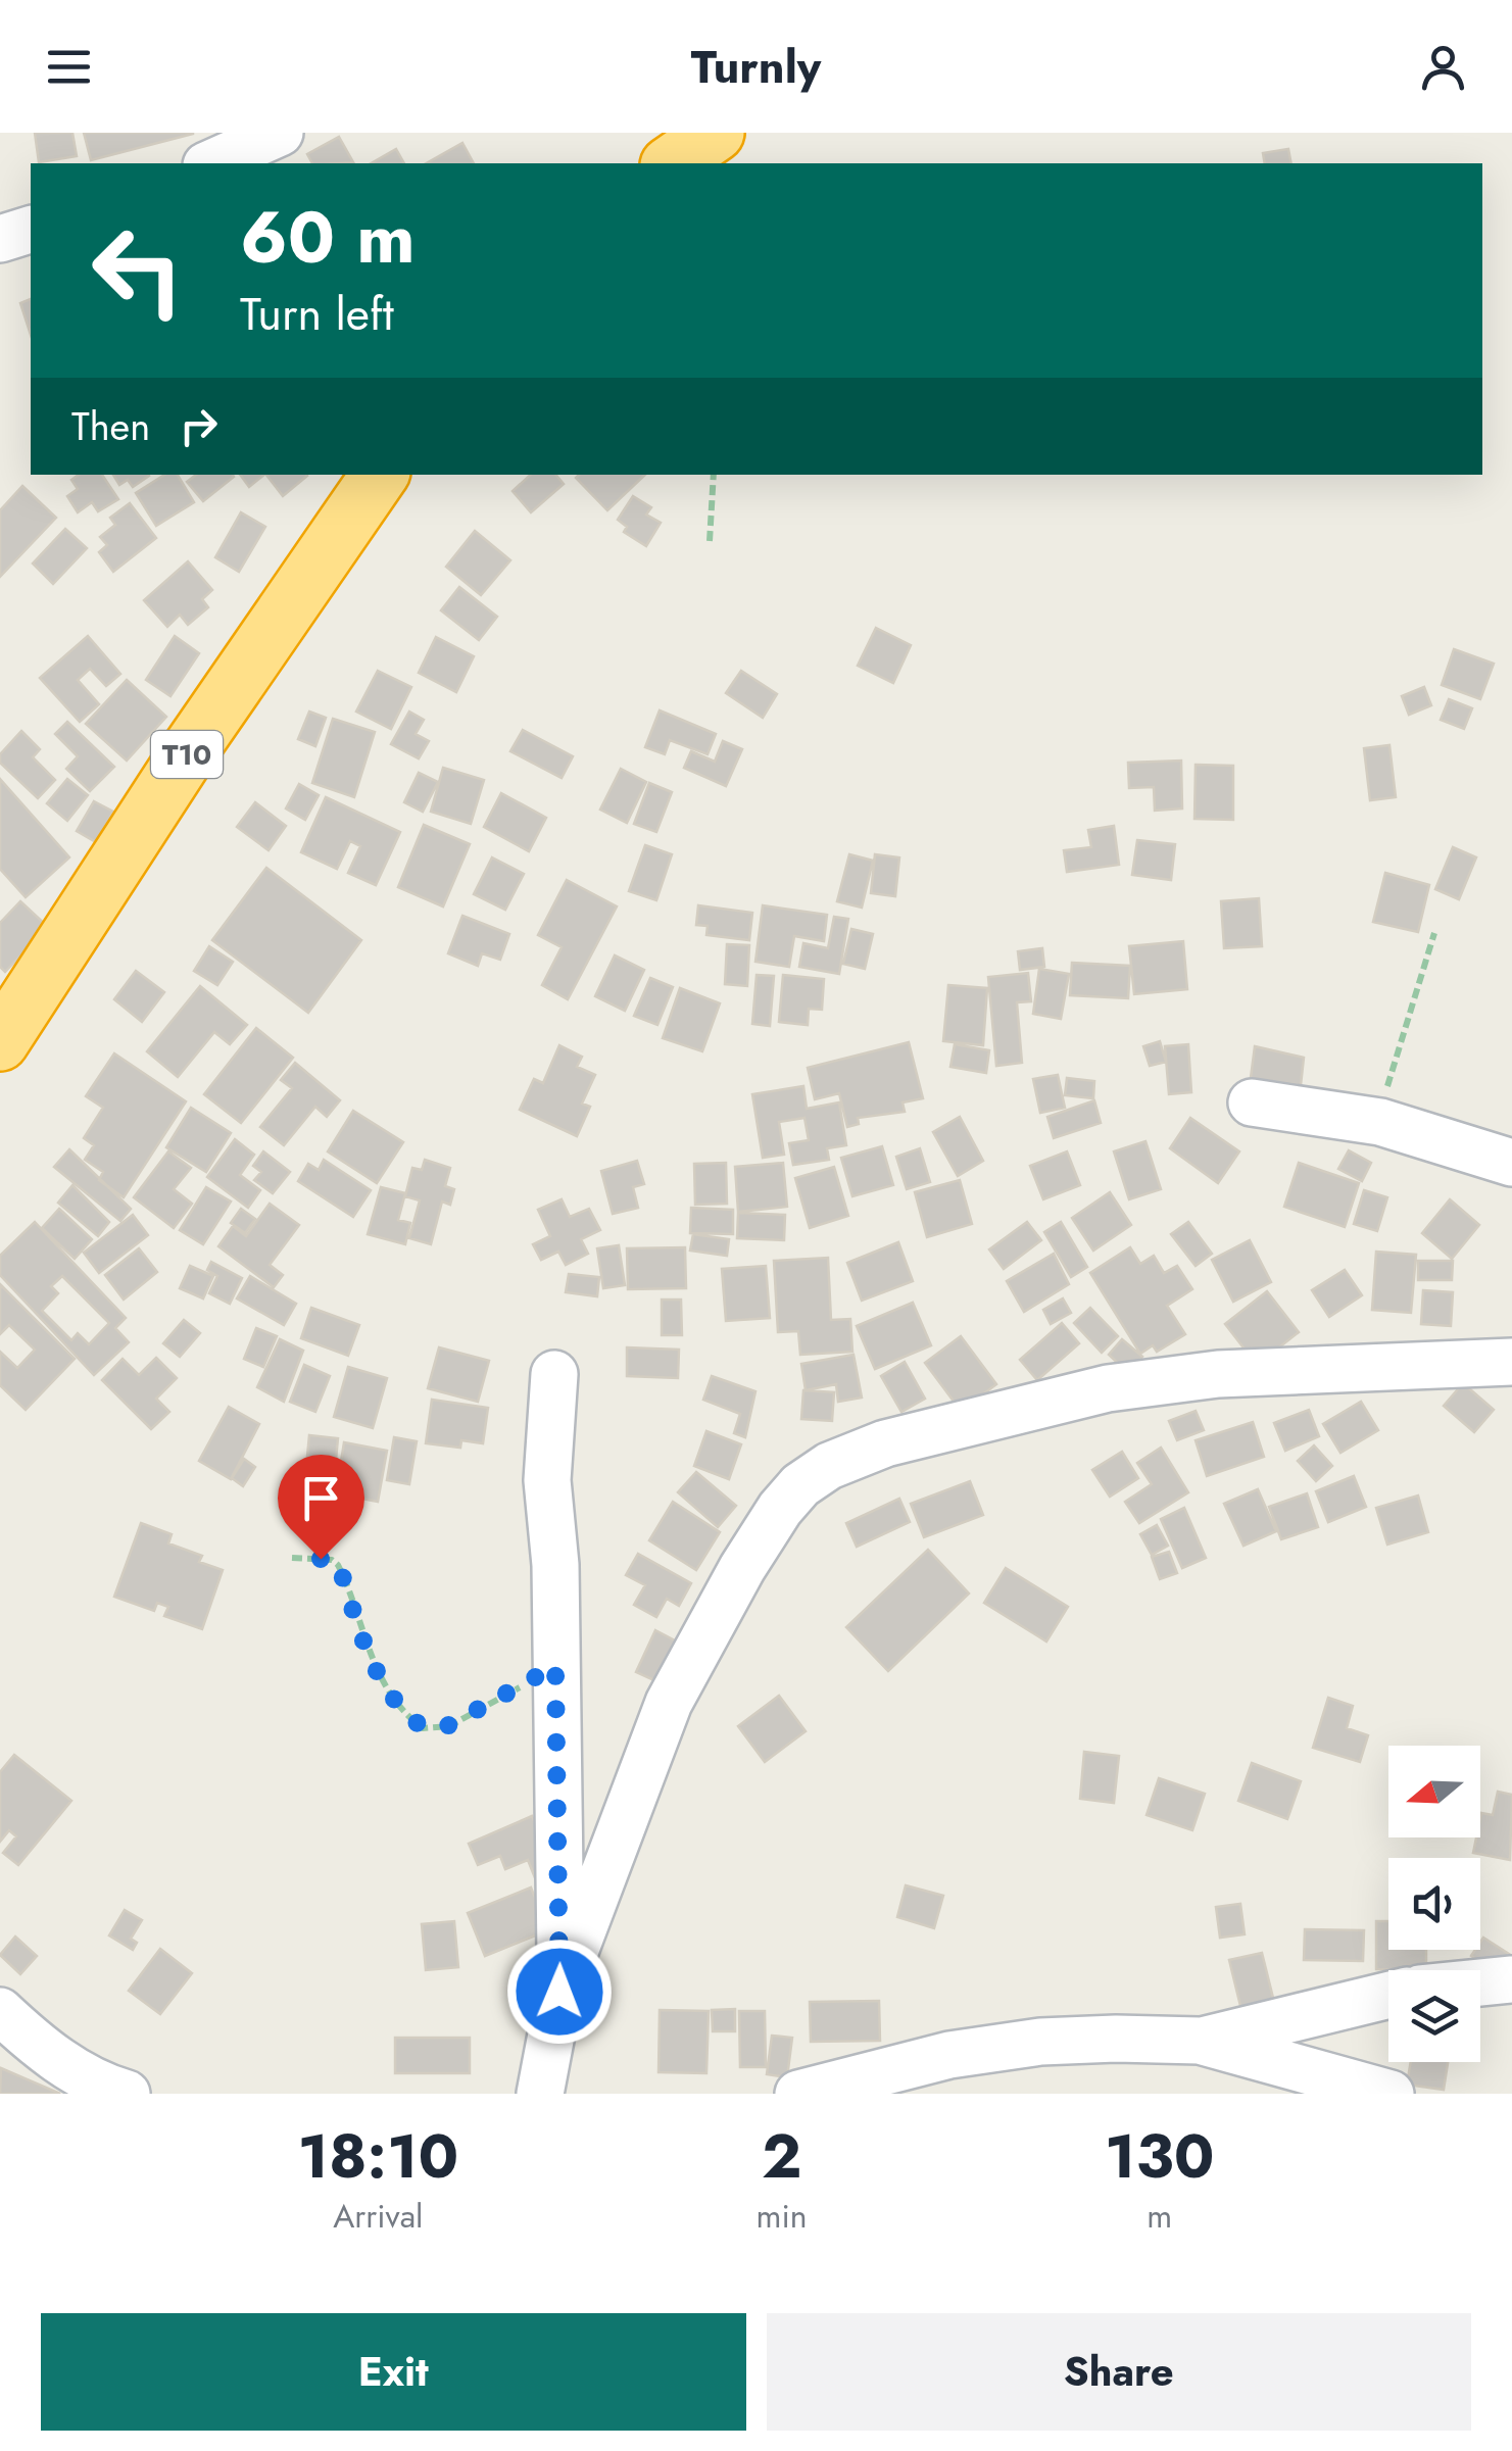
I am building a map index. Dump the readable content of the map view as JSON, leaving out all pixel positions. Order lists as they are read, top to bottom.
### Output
{
  "streets": {
    "highway": ["T10"]
  },
  "north": "left",
  "page": {
    "header": "Turnly",
    "turn": ["60 m", "Turn left"],
    "then": "Then",
    "eta": [
      "18:10",
      "Arrival",
      "2",
      "min",
      "130",
      "m"
    ],
    "buttons": ["Exit", "Share"]
  }
}
